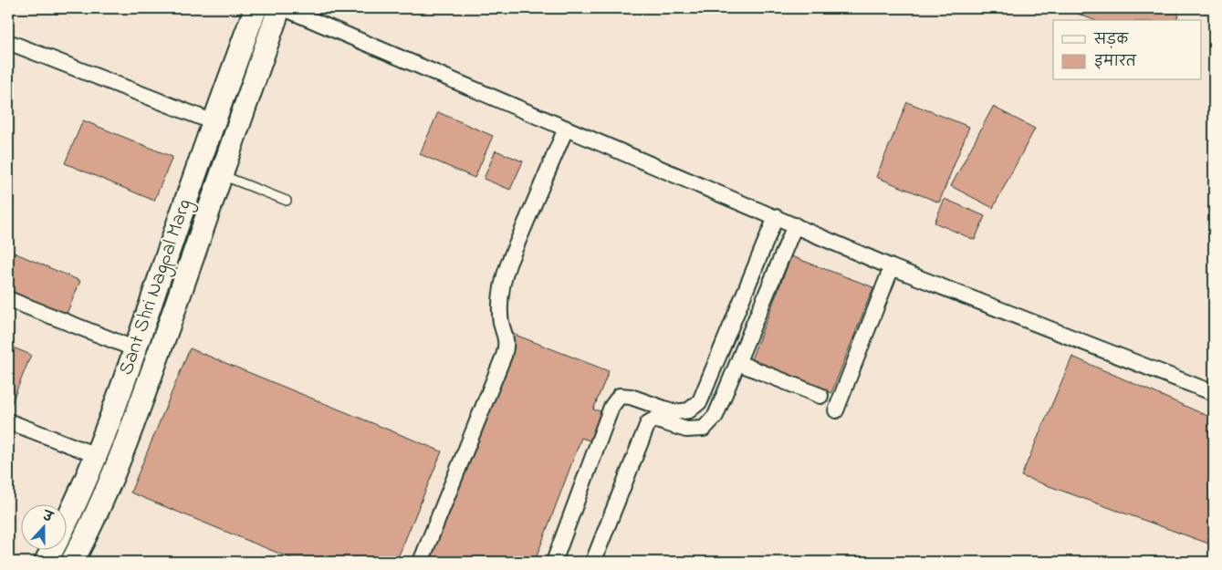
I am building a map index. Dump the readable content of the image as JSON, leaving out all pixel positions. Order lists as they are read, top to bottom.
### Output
{
  "streets": {
    "main road": ["Sant Shri Nagpal Marg"]
  },
  "legend": ["सड़क", "इमारत"],
  "north": "top"
}
